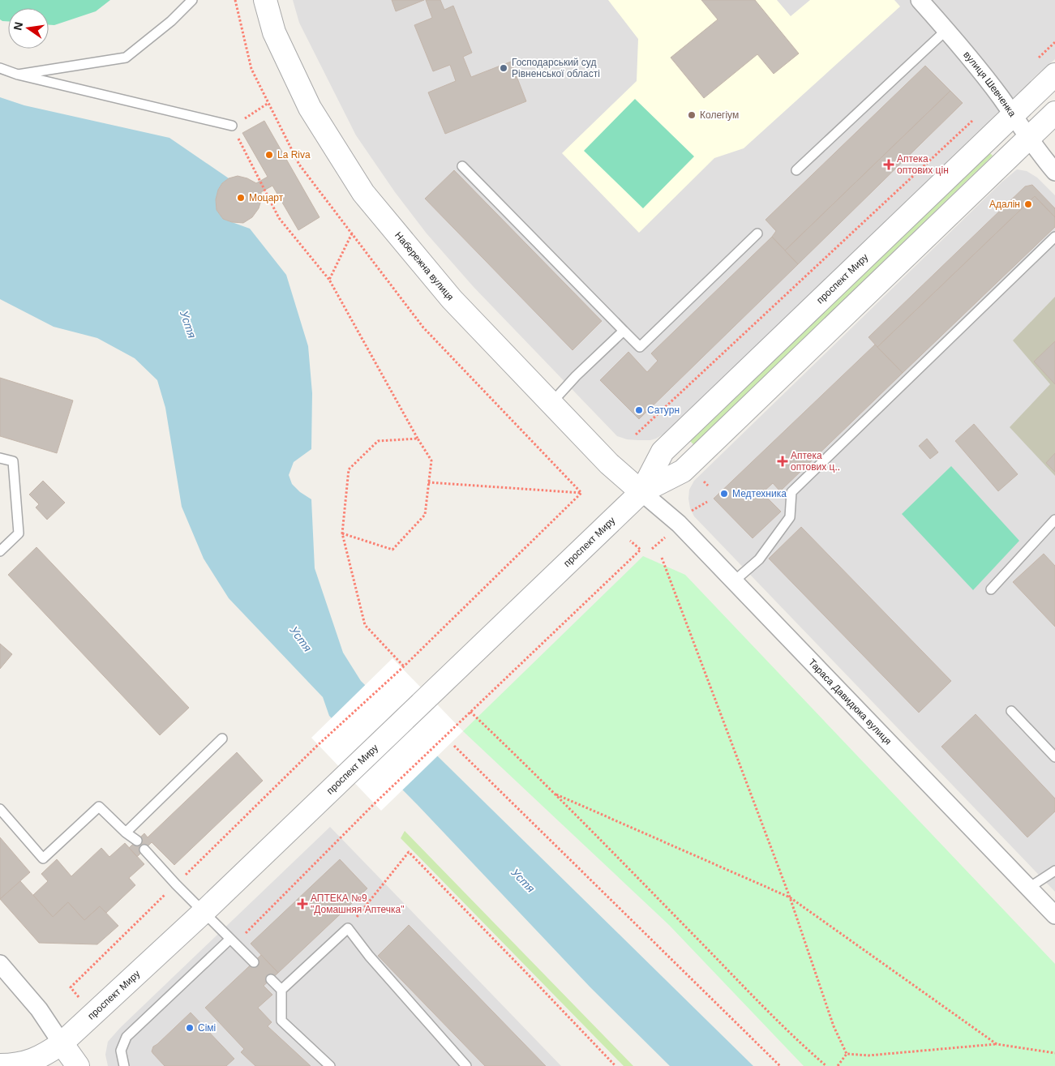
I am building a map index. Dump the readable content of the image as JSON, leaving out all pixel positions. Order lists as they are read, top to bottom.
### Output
{
  "streets": {
    "street": [
      "вулиця Шевченка",
      "Набережна вулиця",
      "проспект Миру",
      "Тараса Давидюка вулиця"
    ]
  },
  "crossings": [
    ["вулиця Шевченка", "проспект Миру"],
    ["Набережна вулиця", "проспект Миру"],
    ["Набережна вулиця", "Тараса Давидюка вулиця"],
    ["проспект Миру", "Тараса Давидюка вулиця"]
  ],
  "water": ["Устя"],
  "places": {
    "other": [
      "Господарський суд Рівненської області",
      "Колегіум",
      "La Riva",
      "Моцарт",
      "Адалін",
      "Сатурн",
      "Медтехника",
      "Сімі"
    ],
    "health": ["Аптека оптових цін", "Аптека оптових ц‥", "АПТЕКА №9 \"Домашняя Аптечка\""]
  },
  "north": "left"
}
